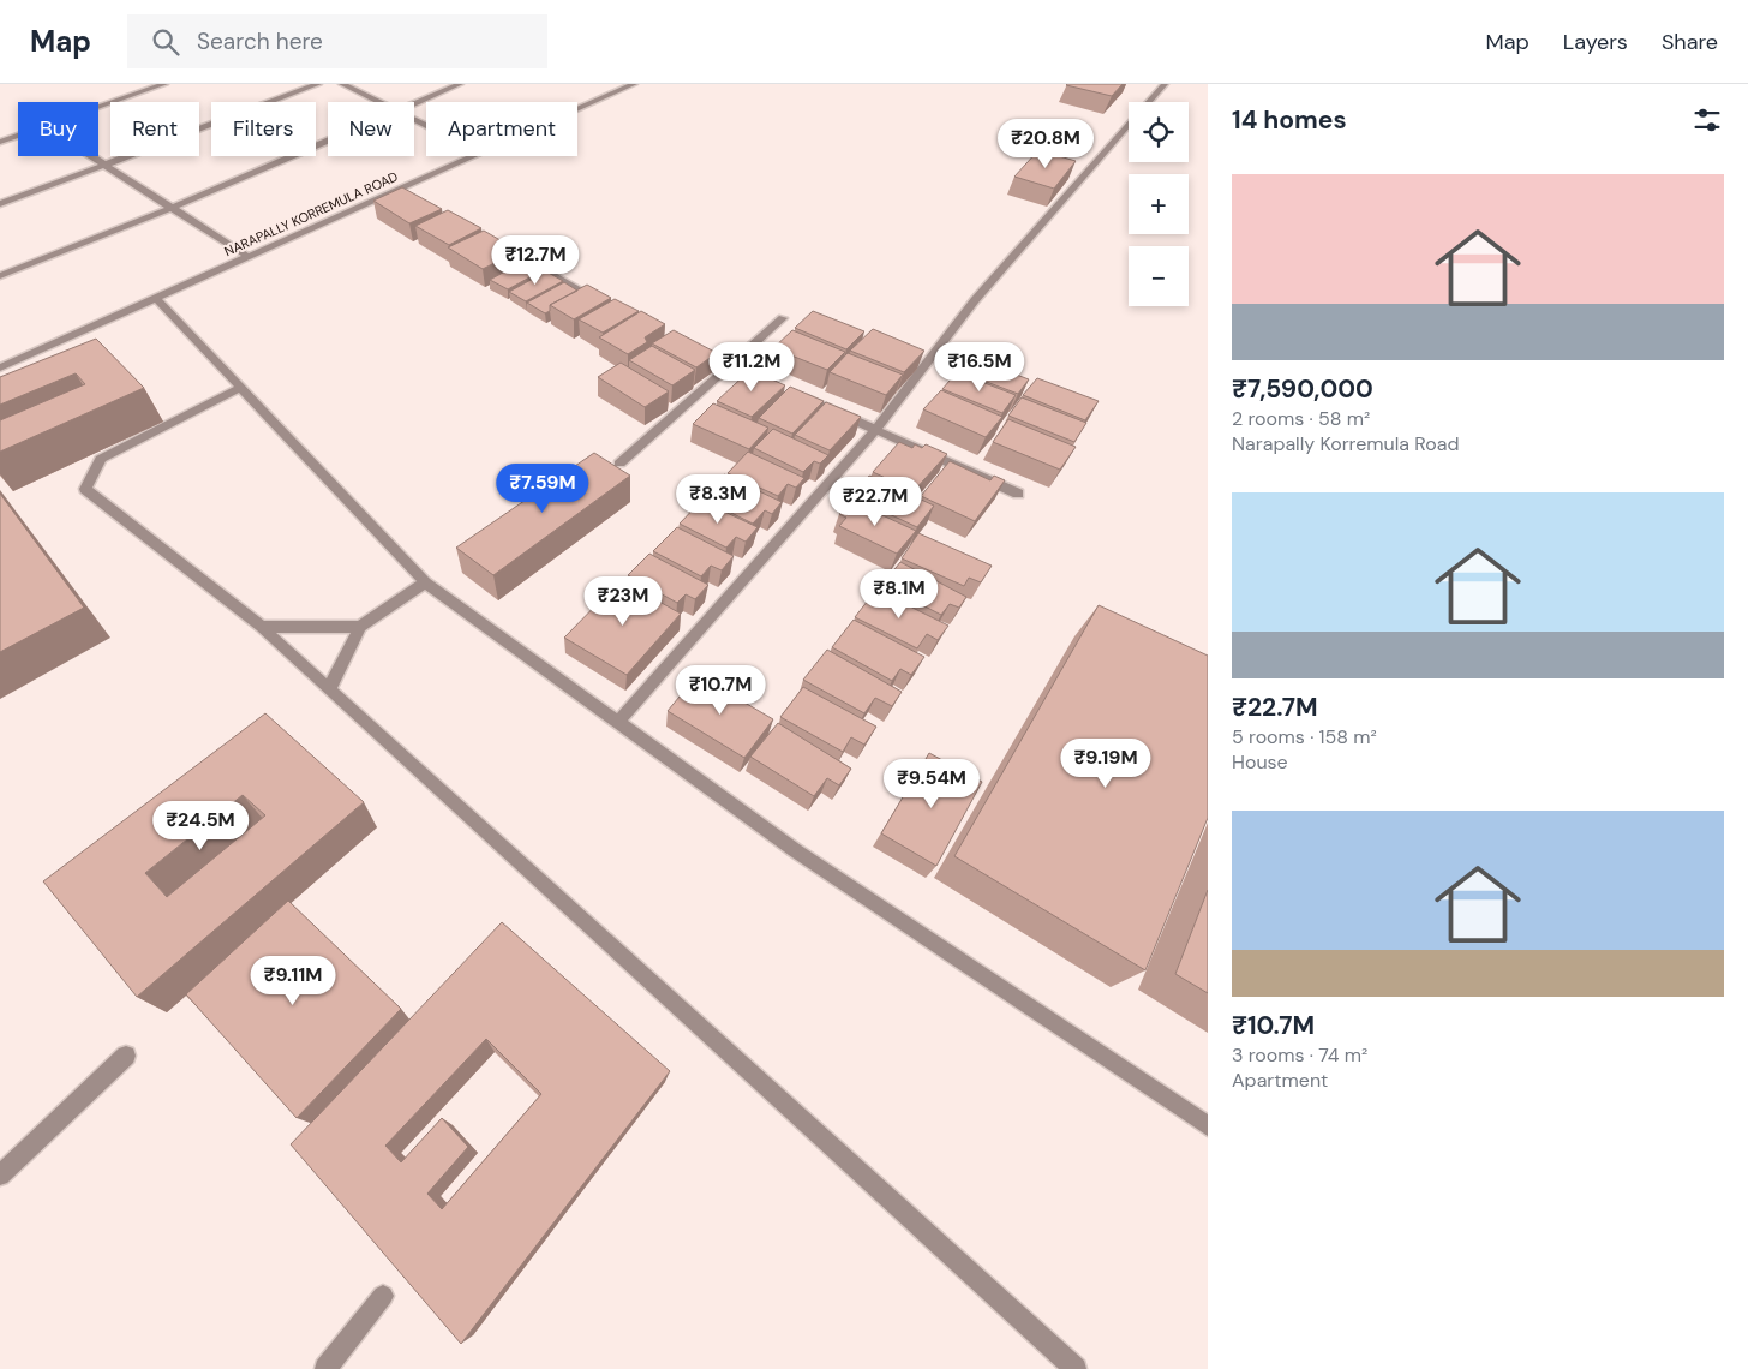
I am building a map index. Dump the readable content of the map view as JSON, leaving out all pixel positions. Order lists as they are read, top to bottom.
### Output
{
  "streets": {
    "street": ["NARAPALLY KORREMULA ROAD"]
  },
  "page": {
    "header": "Map",
    "search": "Search here",
    "nav": ["Map", "Layers", "Share"],
    "heading": "14 homes",
    "map_buttons": ["+", "−"],
    "chip": [
      "Buy",
      "Rent",
      "Filters",
      "New",
      "Apartment"
    ],
    "price": [
      "₹20.8M",
      "₹12.7M",
      "₹11.2M",
      "₹16.5M",
      "₹7.59M",
      "₹8.3M",
      "₹22.7M",
      "₹8.1M",
      "₹23M",
      "₹10.7M",
      "₹9.19M",
      "₹9.54M",
      "₹24.5M",
      "₹9.11M"
    ],
    "list": [
      {
        "name": "₹7,590,000",
        "note": "2 rooms · 58 m² · Narapally Korremula Road"
      },
      {
        "name": "₹22.7M",
        "note": "5 rooms · 158 m² · House"
      },
      {
        "name": "₹10.7M",
        "note": "3 rooms · 74 m² · Apartment"
      }
    ]
  }
}
